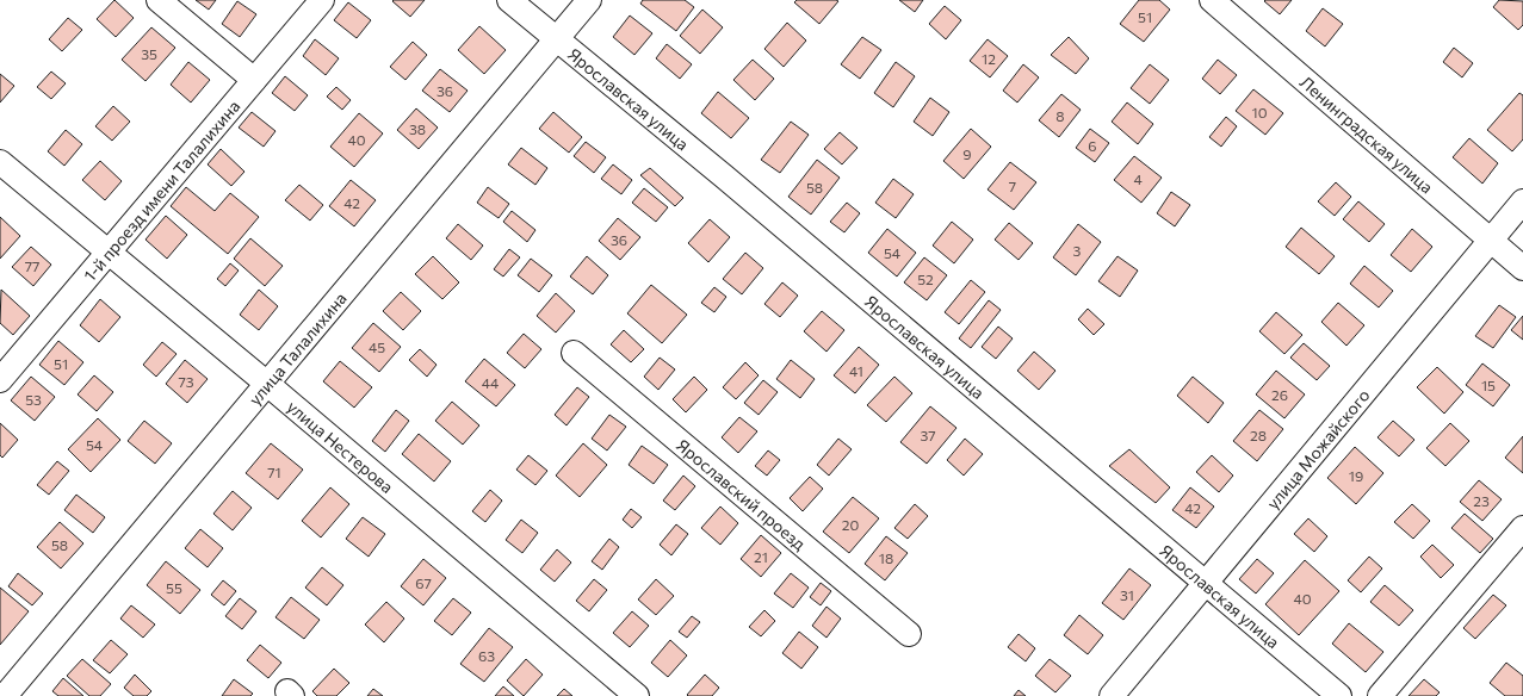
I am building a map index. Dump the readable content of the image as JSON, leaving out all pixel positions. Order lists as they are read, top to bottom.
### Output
{
  "streets": {
    "street": [
      "Ярославская улица",
      "Ленинградская улица",
      "1-й проезд имени Талалихина",
      "улица Талалихина",
      "улица Нестерова",
      "улица Можайского",
      "Ярославский проезд"
    ]
  },
  "crossings": [
    ["Ярославская улица", "улица Талалихина"],
    ["Ярославская улица", "улица Можайского"],
    ["Ленинградская улица", "улица Можайского"],
    ["1-й проезд имени Талалихина", "улица Нестерова"],
    ["улица Талалихина", "улица Нестерова"]
  ],
  "house_numbers": [
    "51",
    "35",
    "12",
    "36",
    "10",
    "8",
    "38",
    "40",
    "6",
    "9",
    "4",
    "7",
    "58",
    "42",
    "36",
    "3",
    "54",
    "77",
    "52",
    "45",
    "51",
    "41",
    "73",
    "44",
    "15",
    "26",
    "53",
    "37",
    "28",
    "54",
    "71",
    "19",
    "23",
    "42",
    "20",
    "58",
    "21",
    "18",
    "67",
    "55",
    "31",
    "40",
    "63"
  ]
}
